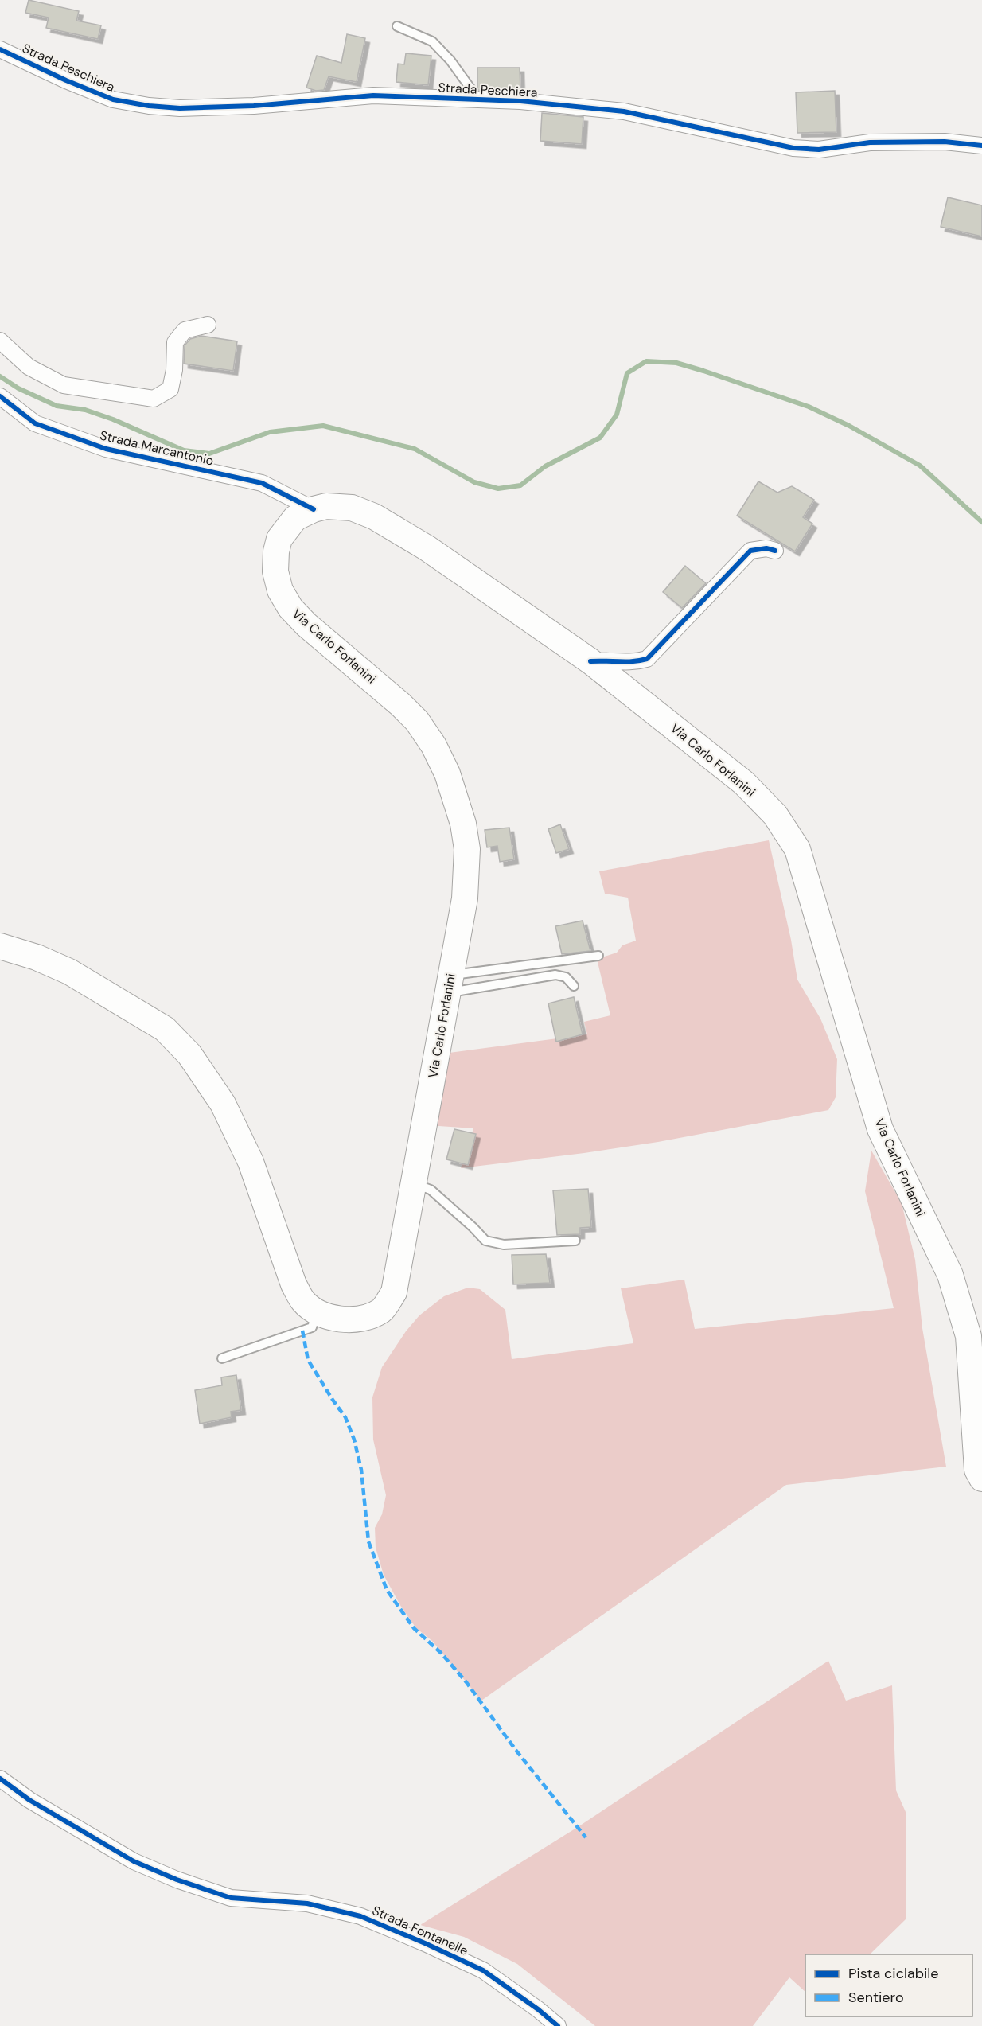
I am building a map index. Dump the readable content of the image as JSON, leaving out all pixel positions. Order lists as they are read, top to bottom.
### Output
{
  "streets": {
    "main road": ["Via Carlo Forlanini"],
    "street": ["Strada Peschiera", "Strada Marcantonio", "Strada Fontanelle"]
  },
  "crossings": [
    ["Strada Marcantonio", "Via Carlo Forlanini"]
  ],
  "legend": ["Pista ciclabile", "Sentiero"]
}
